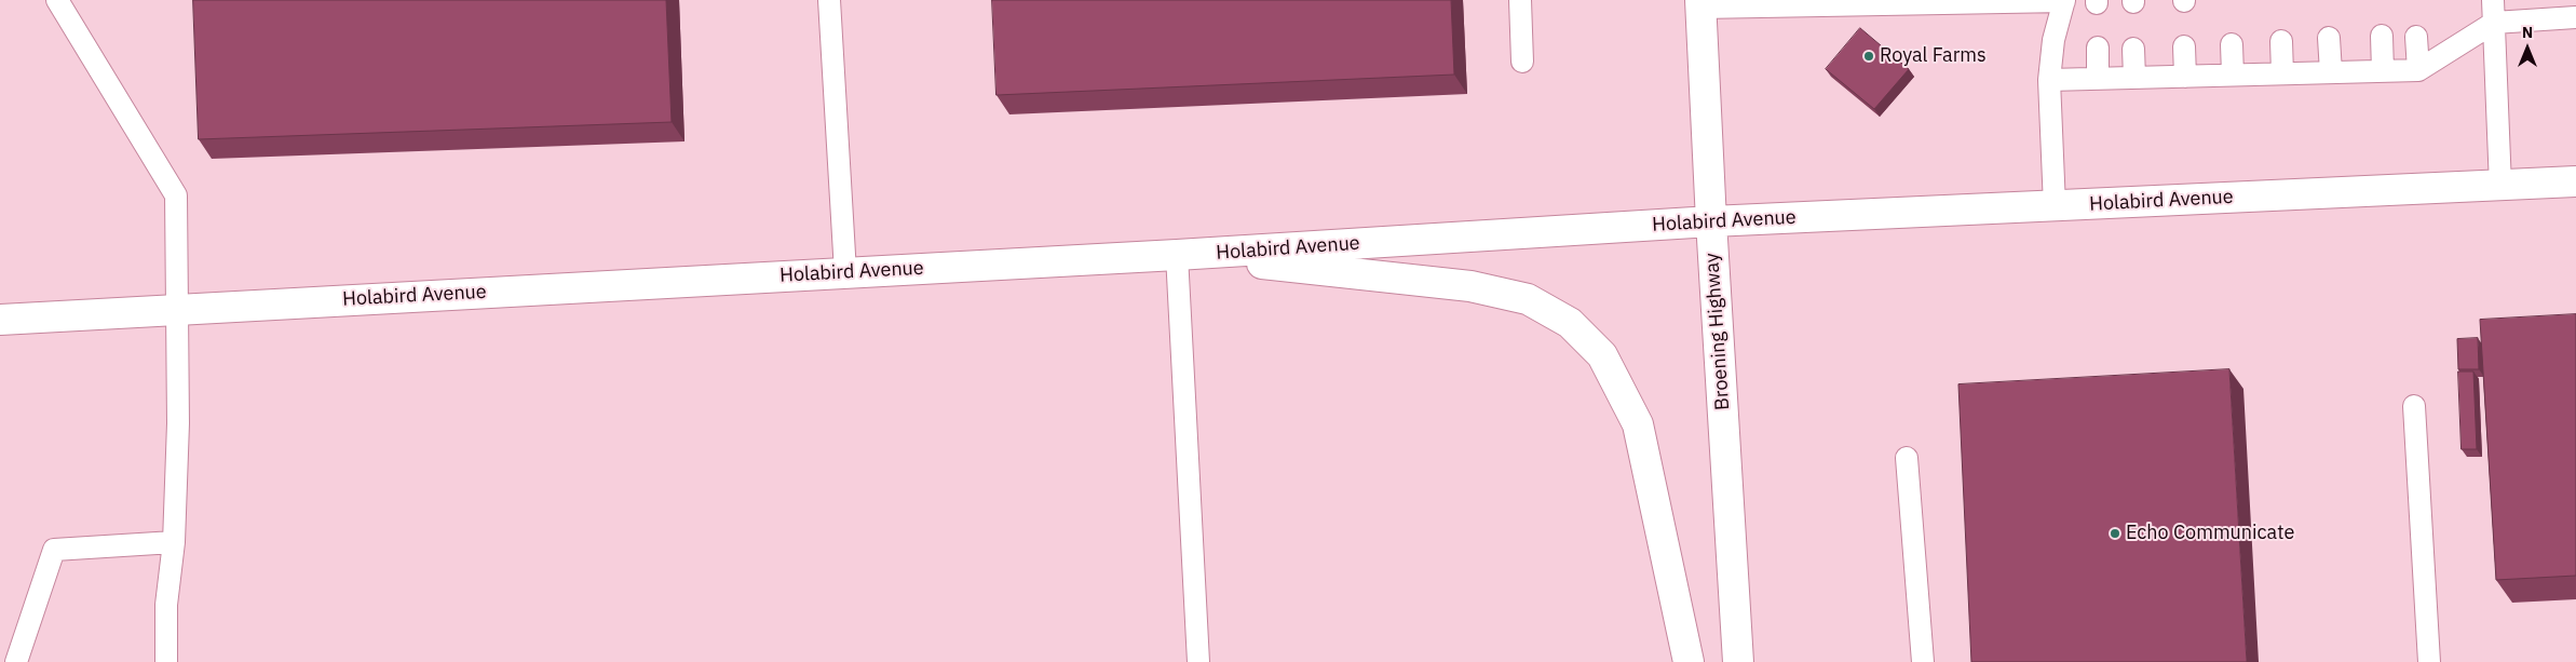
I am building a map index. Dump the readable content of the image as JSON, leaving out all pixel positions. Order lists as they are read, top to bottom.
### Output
{
  "streets": {
    "main road": ["Holabird Avenue", "Broening Highway"]
  },
  "crossings": [
    ["Holabird Avenue", "Broening Highway"]
  ],
  "places": ["Royal Farms", "Echo Communicate"],
  "north": "top"
}
